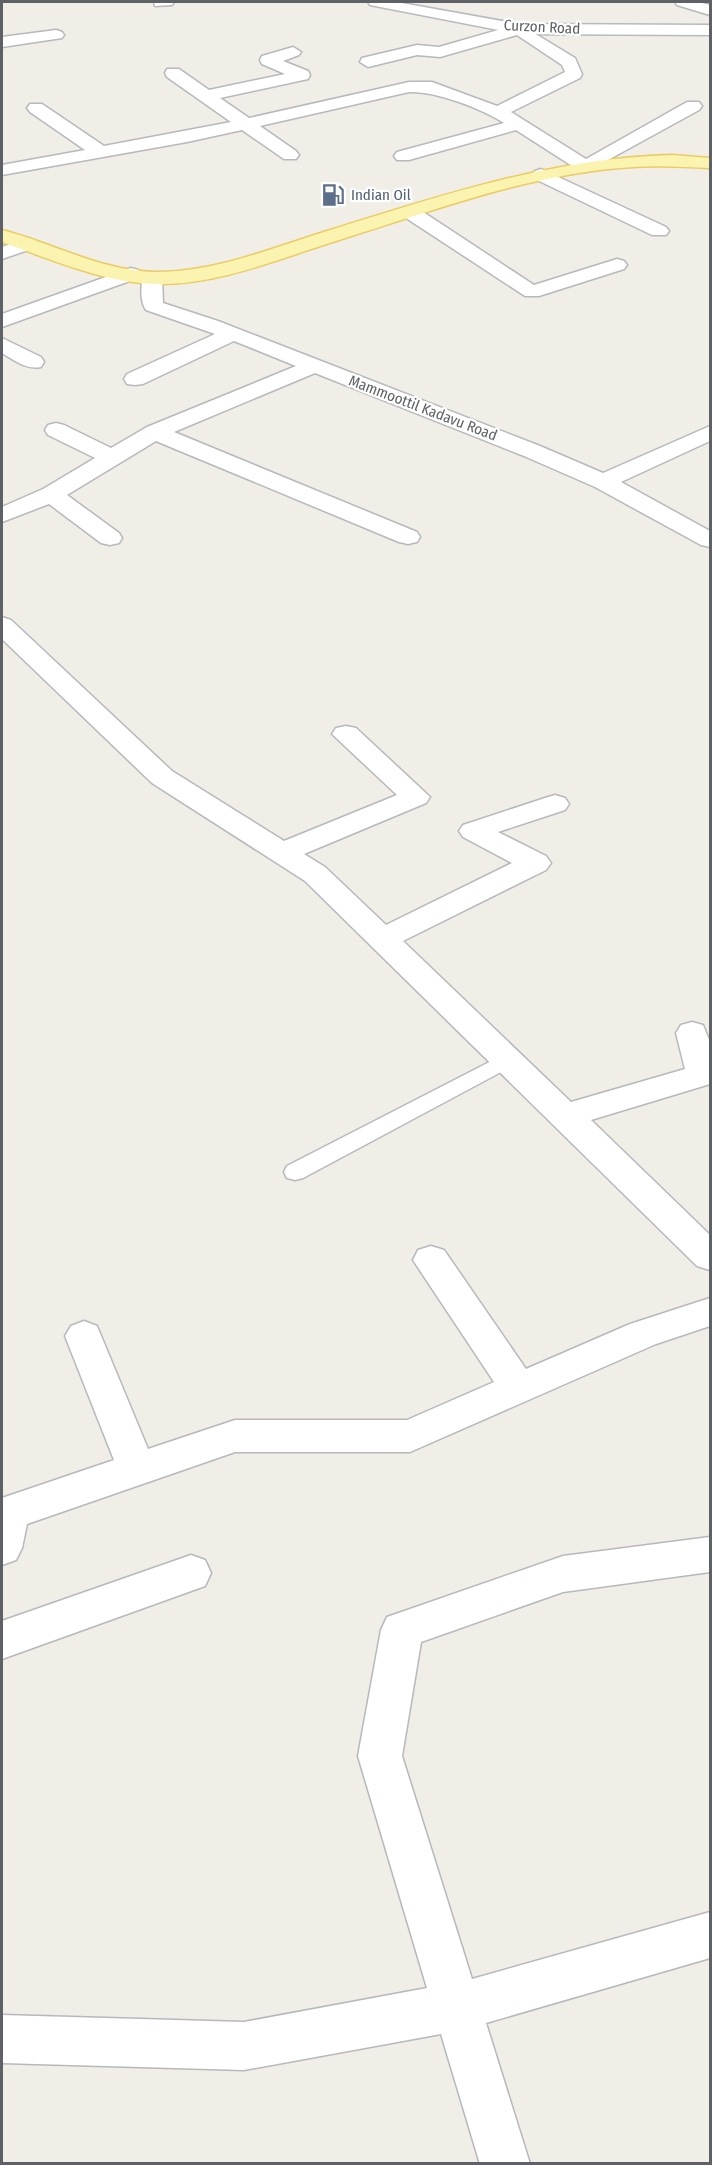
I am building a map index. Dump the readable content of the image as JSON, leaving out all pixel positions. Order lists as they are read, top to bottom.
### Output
{
  "streets": {
    "street": ["Curzon Road", "Mammoottil Kadavu Road"]
  },
  "places": {
    "fuel station": ["Indian Oil"]
  }
}
